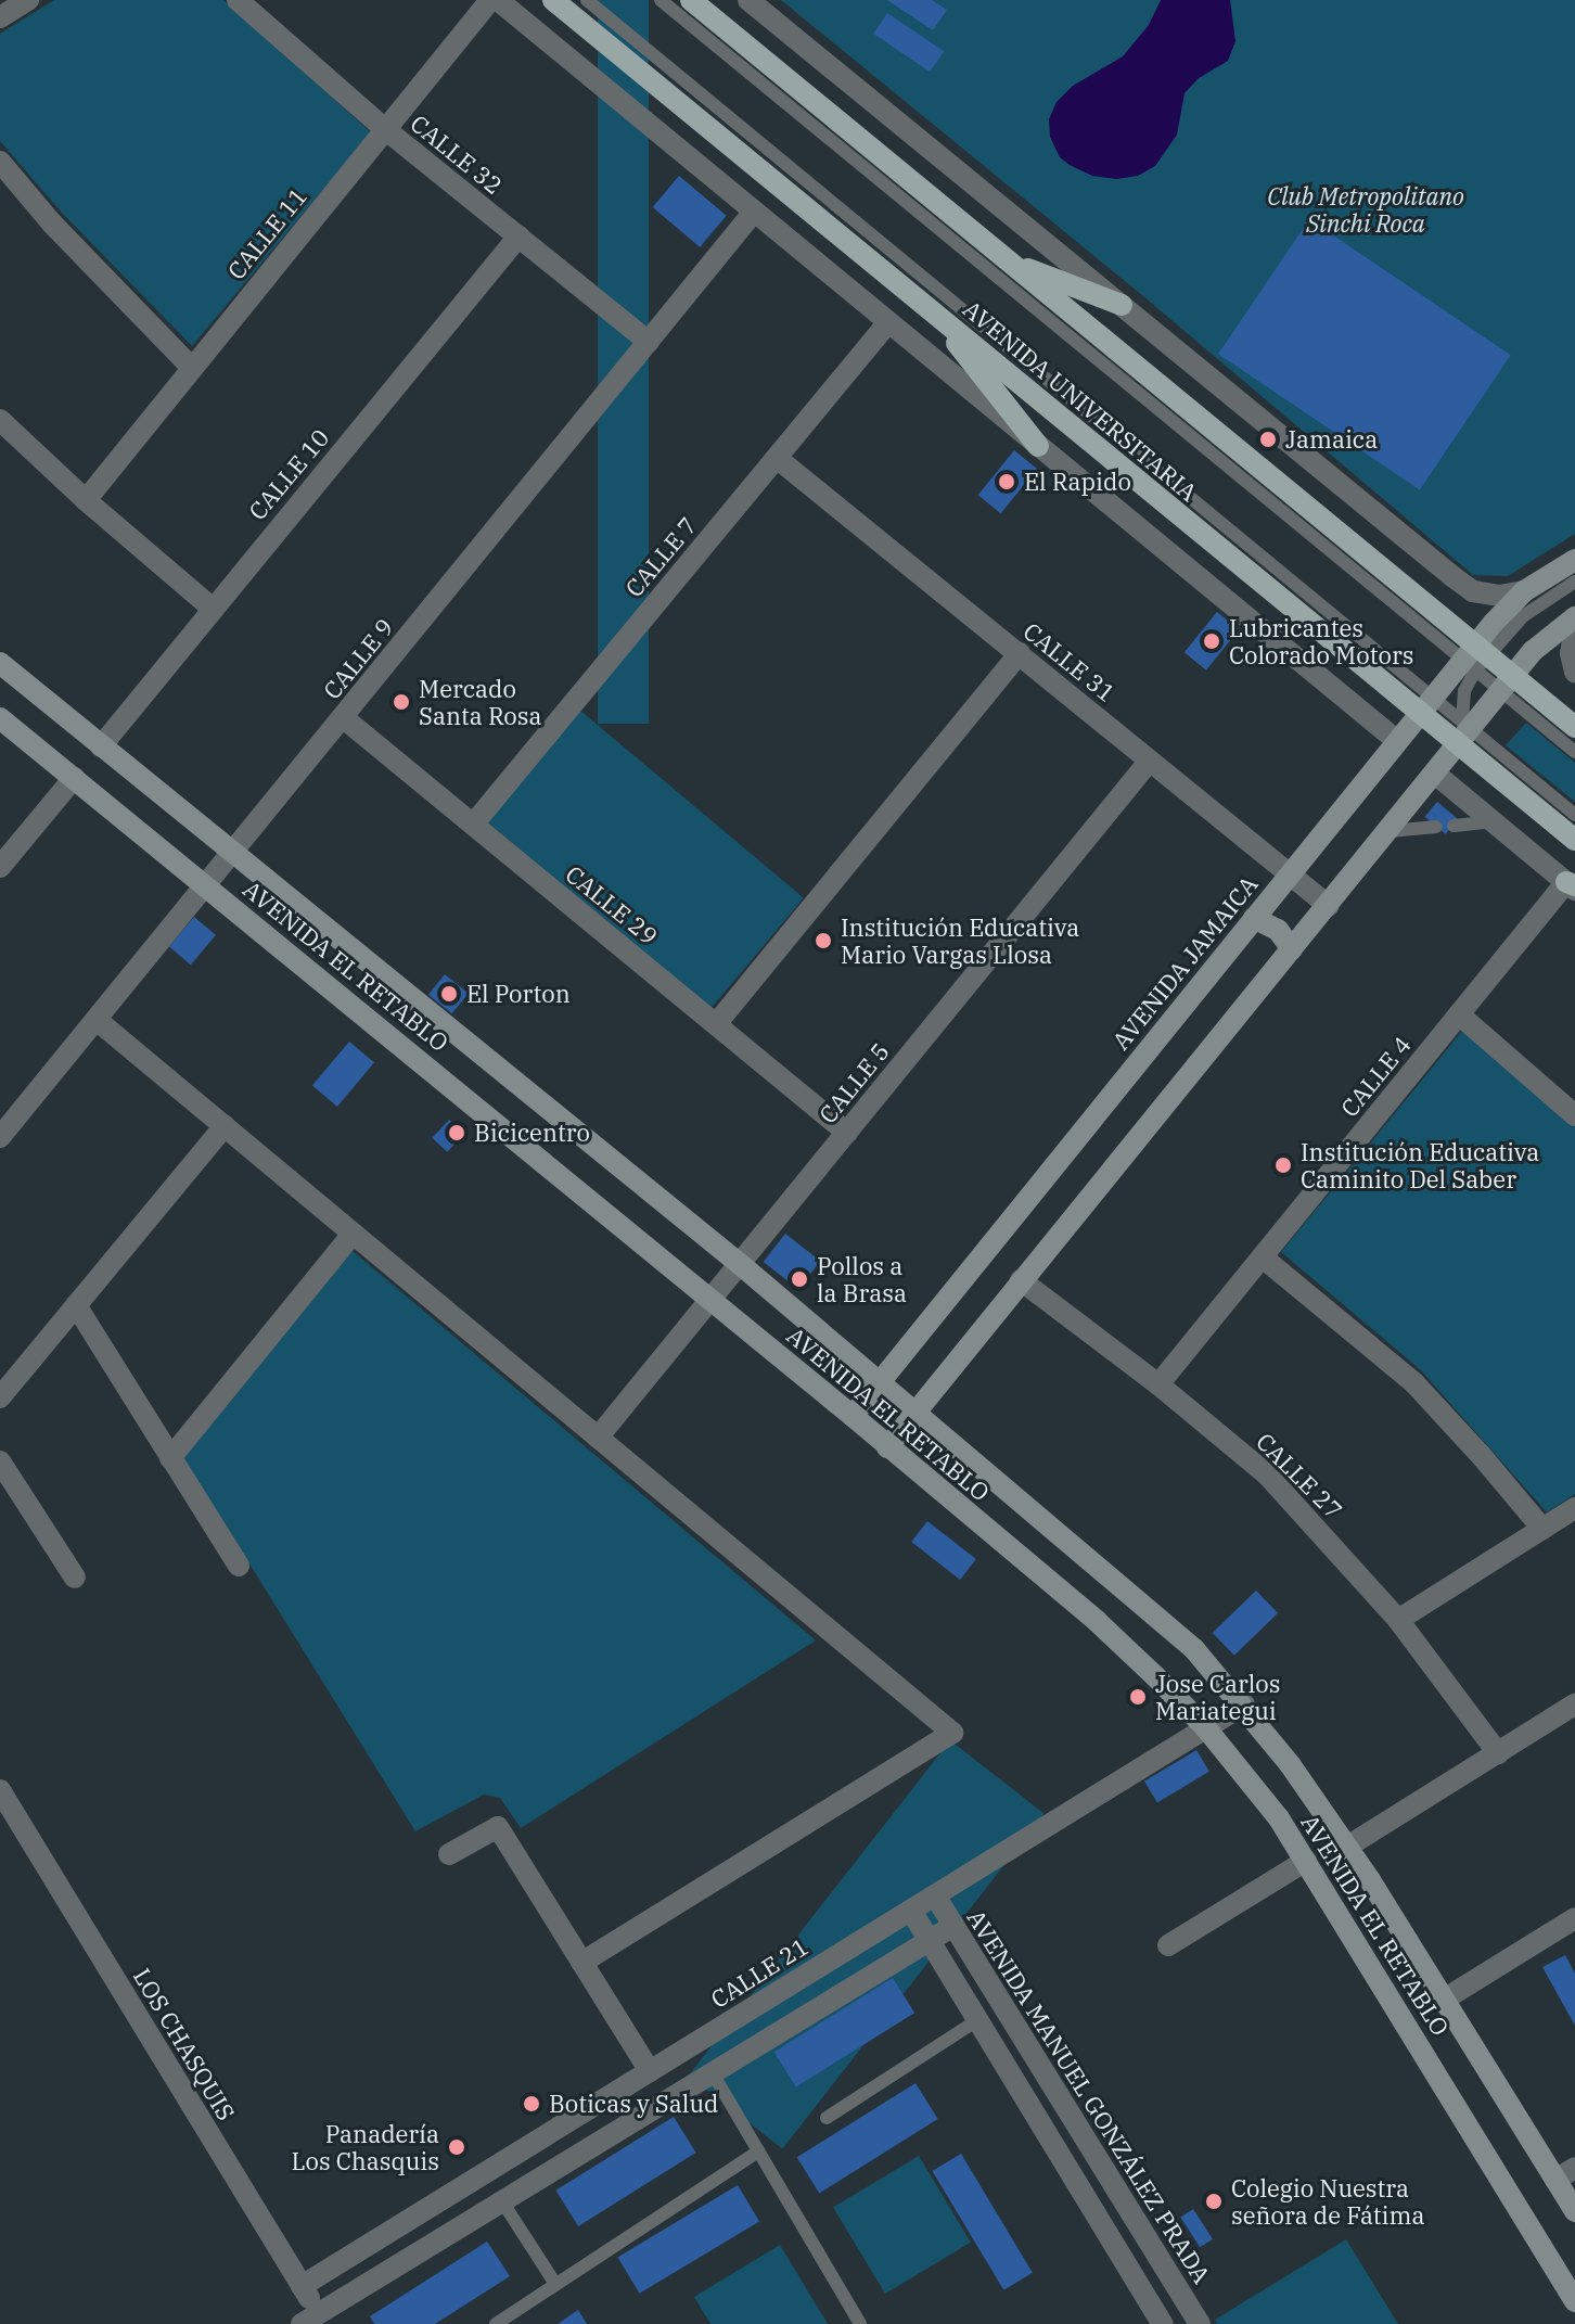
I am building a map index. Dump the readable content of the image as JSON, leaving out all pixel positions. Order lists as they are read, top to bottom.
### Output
{
  "streets": {
    "main road": ["AVENIDA UNIVERSITARIA", "AVENIDA JAMAICA", "AVENIDA EL RETABLO"],
    "street": [
      "CALLE 32",
      "CALLE 11",
      "CALLE 10",
      "CALLE 7",
      "CALLE 9",
      "CALLE 31",
      "CALLE 29",
      "CALLE 4",
      "CALLE 5",
      "CALLE 27",
      "CALLE 21",
      "LOS CHASQUIS",
      "AVENIDA MANUEL GONZÁLEZ PRADA"
    ]
  },
  "crossings": [
    ["CALLE 32", "CALLE 11"],
    ["CALLE 32", "CALLE 10"],
    ["CALLE 32", "CALLE 9"],
    ["AVENIDA UNIVERSITARIA", "AVENIDA JAMAICA"],
    ["CALLE 10", "AVENIDA EL RETABLO"],
    ["CALLE 7", "CALLE 31"],
    ["CALLE 7", "CALLE 29"],
    ["CALLE 9", "CALLE 29"],
    ["CALLE 9", "AVENIDA EL RETABLO"],
    ["CALLE 31", "AVENIDA JAMAICA"],
    ["CALLE 31", "CALLE 5"],
    ["CALLE 29", "CALLE 5"],
    ["AVENIDA JAMAICA", "AVENIDA EL RETABLO"],
    ["AVENIDA EL RETABLO", "CALLE 5"],
    ["AVENIDA EL RETABLO", "CALLE 21"],
    ["CALLE 4", "CALLE 27"],
    ["CALLE 21", "LOS CHASQUIS"],
    ["CALLE 21", "AVENIDA MANUEL GONZÁLEZ PRADA"]
  ],
  "parks": ["Club Metropolitano Sinchi Roca"],
  "places": [
    "Jamaica",
    "El Rapido",
    "Lubricantes Colorado Motors",
    "Mercado Santa Rosa",
    "Institución Educativa Mario Vargas Llosa",
    "El Porton",
    "Bicicentro",
    "Institución Educativa Caminito Del Saber",
    "Pollos a la Brasa",
    "Jose Carlos Mariategui",
    "Boticas y Salud",
    "Panadería Los Chasquis",
    "Colegio Nuestra señora de Fátima"
  ]
}
